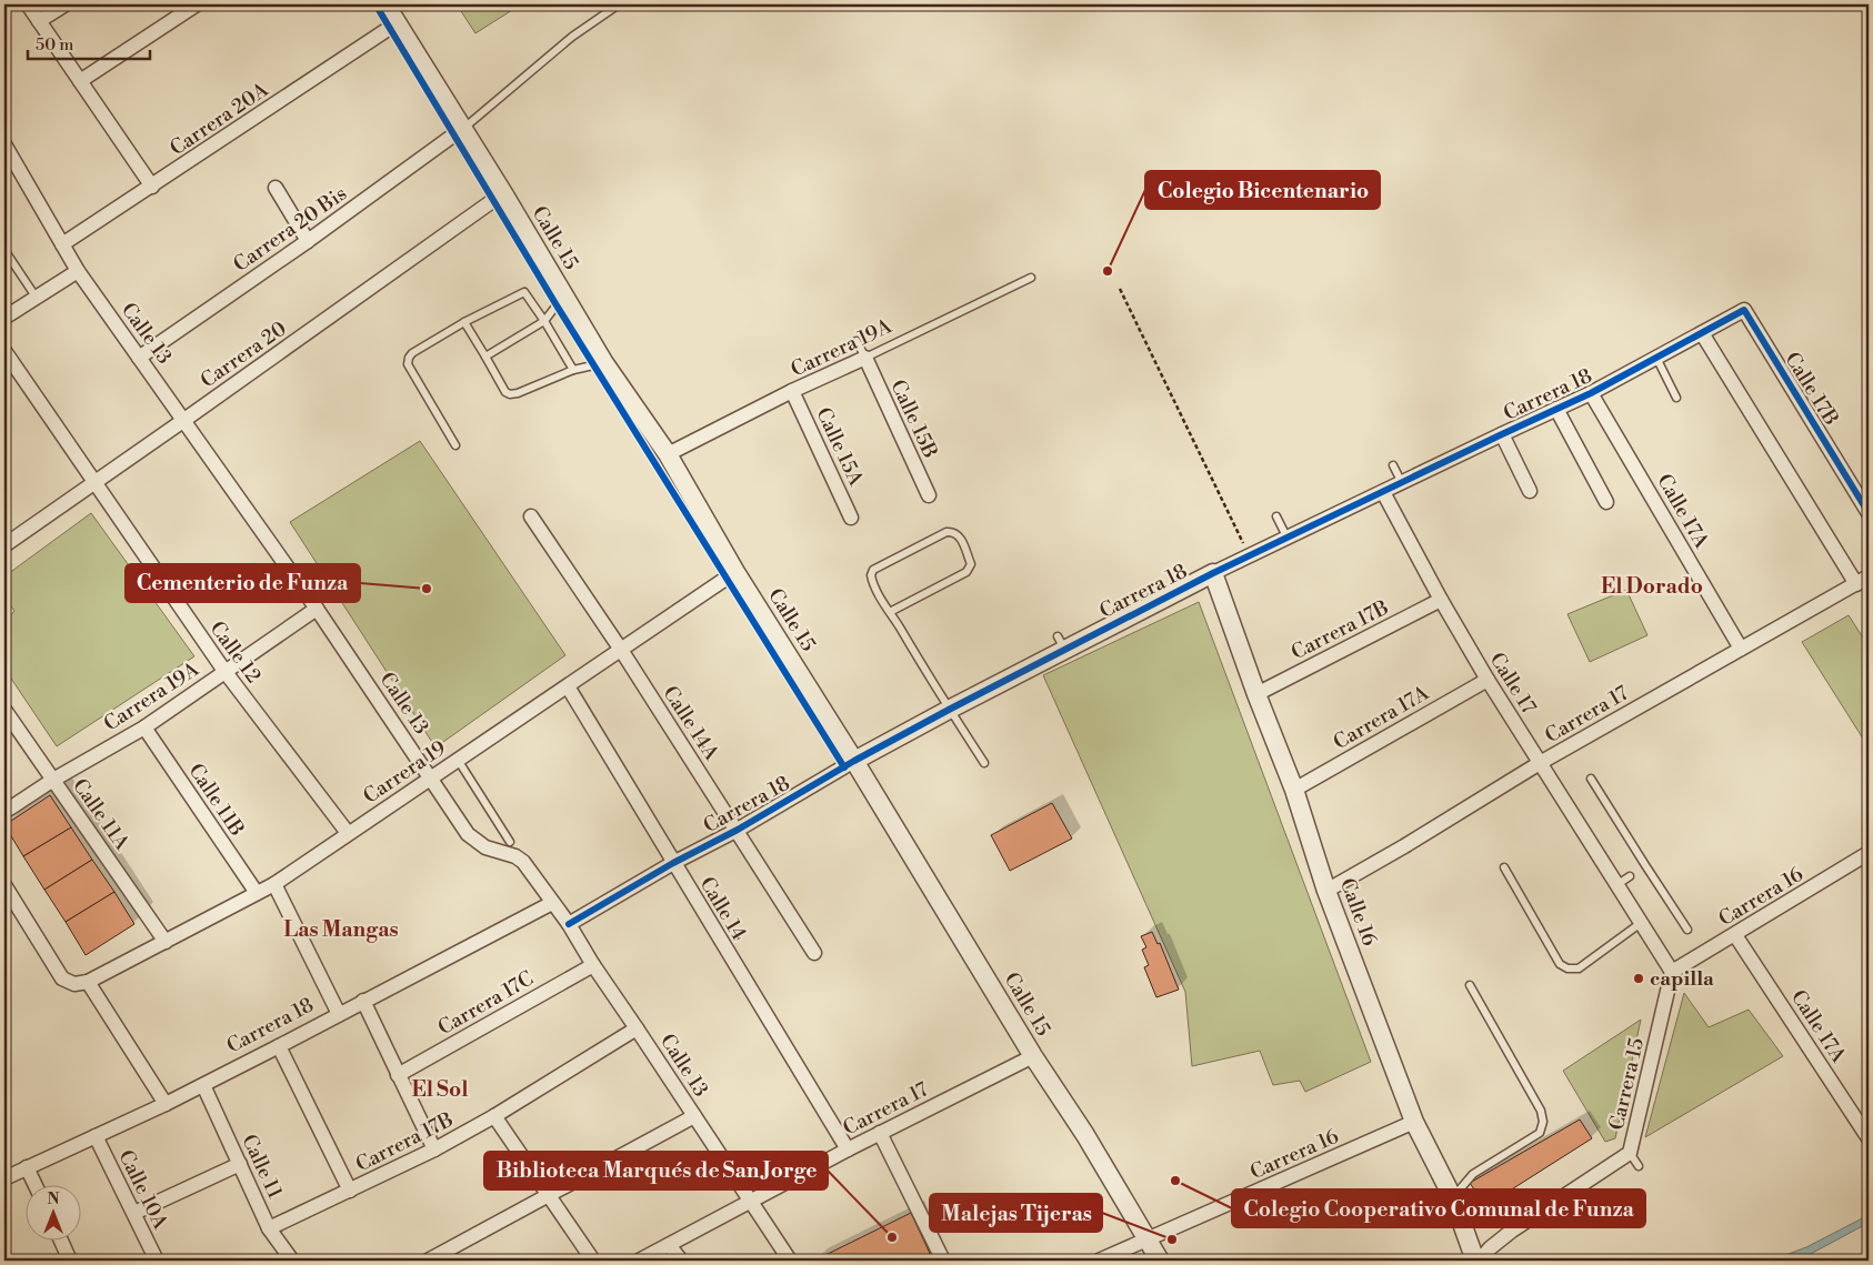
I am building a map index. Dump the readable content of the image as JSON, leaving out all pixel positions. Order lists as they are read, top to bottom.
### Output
{
  "streets": {
    "street": [
      "Carrera 20A",
      "Carrera 20 Bis",
      "Calle 15",
      "Calle 13",
      "Carrera 19A",
      "Carrera 20",
      "Calle 17B",
      "Carrera 18",
      "Calle 15B",
      "Calle 15A",
      "Calle 17A",
      "Carrera 17B",
      "Calle 12",
      "Calle 17",
      "Carrera 17",
      "Carrera 17A",
      "Calle 14A",
      "Carrera 19",
      "Calle 11B",
      "Calle 11A",
      "Carrera 16",
      "Calle 14",
      "Calle 16",
      "Carrera 17C",
      "Carrera 15",
      "Calle 11",
      "Calle 10A"
    ]
  },
  "crossings": [
    ["Carrera 20A", "Calle 15"],
    ["Carrera 20A", "Calle 13"],
    ["Carrera 20 Bis", "Calle 15"],
    ["Carrera 20 Bis", "Calle 13"],
    ["Calle 15", "Carrera 19A"],
    ["Calle 15", "Carrera 20"],
    ["Calle 15", "Carrera 18"],
    ["Calle 15", "Carrera 17"],
    ["Calle 15", "Carrera 19"],
    ["Calle 15", "Carrera 16"],
    ["Calle 13", "Carrera 19A"],
    ["Calle 13", "Carrera 20"],
    ["Calle 13", "Carrera 18"],
    ["Calle 13", "Carrera 17B"],
    ["Calle 13", "Carrera 17"],
    ["Calle 13", "Carrera 19"],
    ["Calle 13", "Carrera 17C"],
    ["Carrera 19A", "Calle 15B"],
    ["Carrera 19A", "Calle 15A"],
    ["Carrera 19A", "Calle 12"],
    ["Carrera 19A", "Calle 11B"],
    ["Carrera 19A", "Calle 11A"],
    ["Carrera 20", "Calle 12"],
    ["Calle 17B", "Carrera 18"],
    ["Carrera 18", "Calle 17A"],
    ["Carrera 18", "Calle 17"],
    ["Carrera 18", "Calle 14A"],
    ["Carrera 18", "Calle 14"],
    ["Carrera 18", "Calle 16"],
    ["Carrera 18", "Calle 11"],
    ["Carrera 18", "Calle 10A"],
    ["Calle 17A", "Carrera 17"],
    ["Calle 17A", "Carrera 16"],
    ["Carrera 17B", "Calle 17"],
    ["Carrera 17B", "Calle 16"],
    ["Carrera 17B", "Calle 11"],
    ["Calle 12", "Carrera 19"],
    ["Calle 17", "Carrera 17"],
    ["Calle 17", "Carrera 17A"],
    ["Calle 17", "Carrera 16"],
    ["Calle 17", "Carrera 15"],
    ["Carrera 17", "Calle 14"],
    ["Carrera 17", "Calle 16"],
    ["Carrera 17A", "Calle 16"],
    ["Calle 14A", "Carrera 19"],
    ["Carrera 19", "Calle 11B"],
    ["Carrera 19", "Calle 11A"],
    ["Carrera 19", "Calle 14"],
    ["Carrera 16", "Calle 16"],
    ["Carrera 16", "Carrera 15"],
    ["Calle 16", "Carrera 15"]
  ],
  "districts": ["El Dorado", "Las Mangas", "El Sol"],
  "places": [
    "Colegio Bicentenario",
    "Cementerio de Funza",
    "capilla",
    "Colegio Cooperativo Comunal de Funza",
    "Biblioteca Marqués de San Jorge",
    "Malejas Tijeras"
  ],
  "scale_bar": "50 m",
  "north": "top"
}
